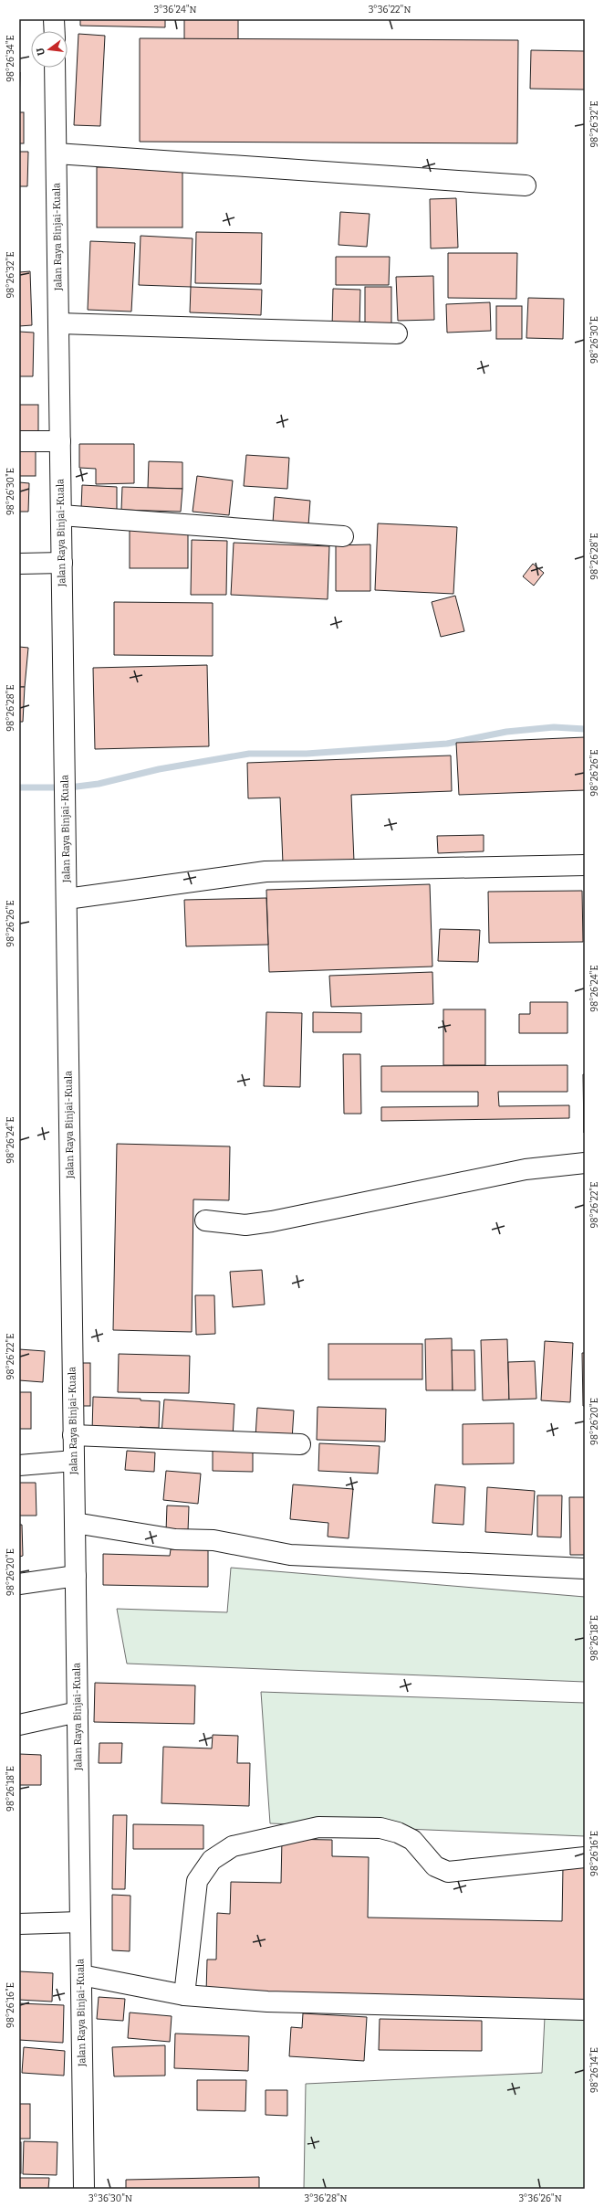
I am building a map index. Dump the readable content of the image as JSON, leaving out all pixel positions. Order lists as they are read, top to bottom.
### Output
{
  "streets": {
    "street": ["Jalan Raya Binjai-Kuala"]
  },
  "north": "left",
  "coordinates": [
    "3°36'24\"N",
    "3°36'22\"N",
    "98°26'34\"E",
    "98°26'32\"E",
    "98°26'30\"E",
    "98°26'28\"E",
    "98°26'26\"E",
    "98°26'24\"E",
    "98°26'22\"E",
    "98°26'20\"E",
    "98°26'18\"E",
    "98°26'16\"E",
    "98°26'14\"E",
    "3°36'30\"N",
    "3°36'28\"N",
    "3°36'26\"N"
  ]
}
